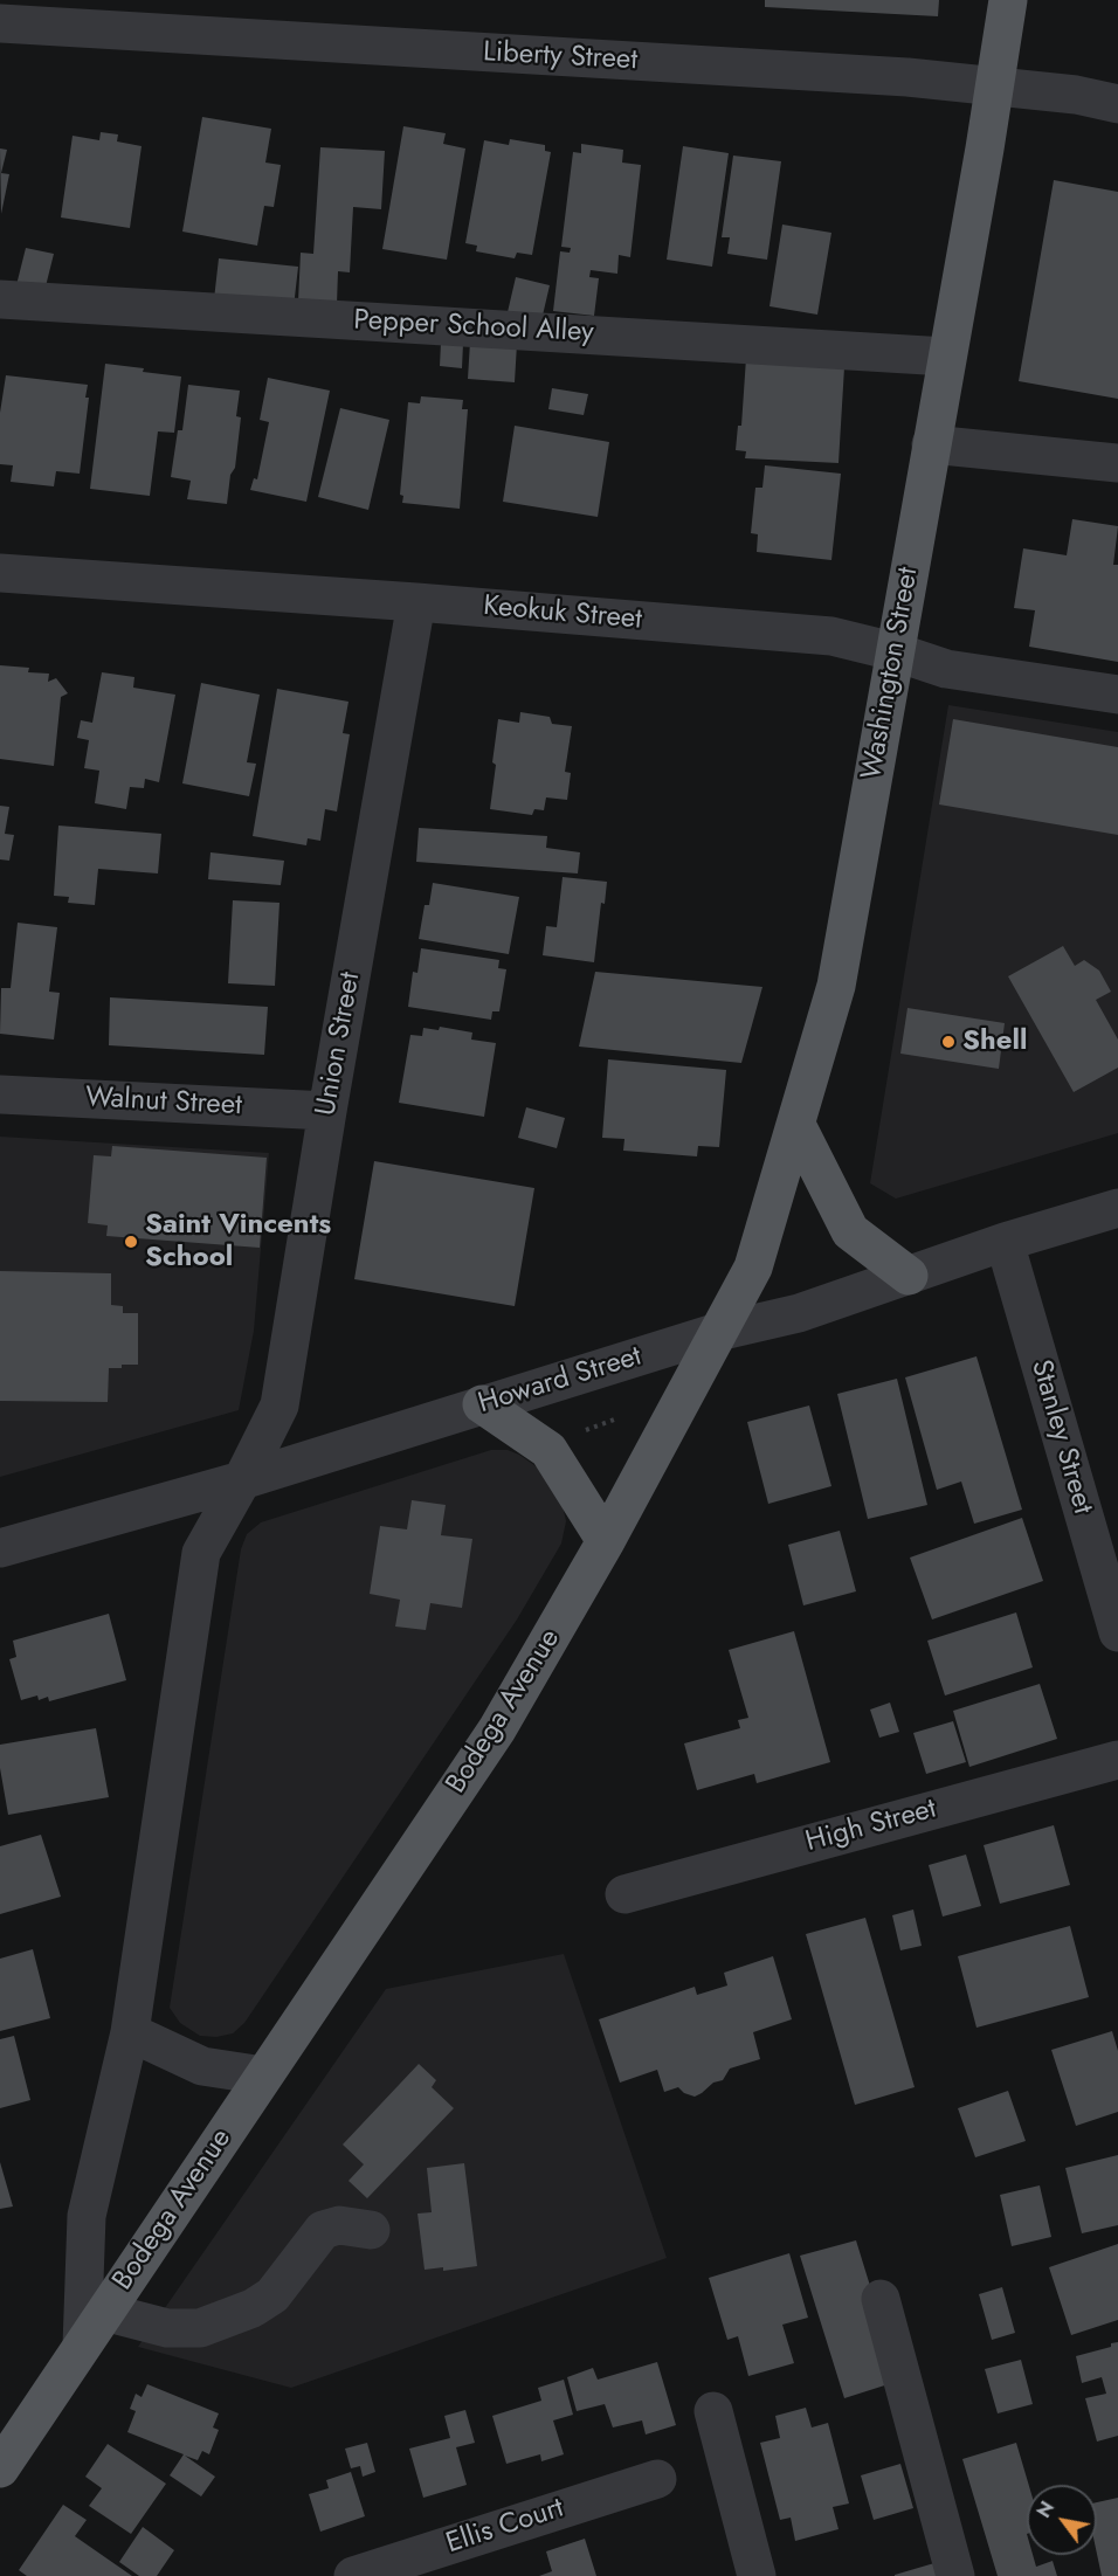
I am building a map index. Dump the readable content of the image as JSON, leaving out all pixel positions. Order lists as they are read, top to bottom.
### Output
{
  "streets": {
    "main road": ["Washington Street", "Bodega Avenue"],
    "street": [
      "Liberty Street",
      "Pepper School Alley",
      "Keokuk Street",
      "Union Street",
      "Walnut Street",
      "Howard Street",
      "Stanley Street",
      "High Street",
      "Ellis Court"
    ]
  },
  "crossings": [
    ["Liberty Street", "Washington Street"],
    ["Pepper School Alley", "Washington Street"],
    ["Keokuk Street", "Washington Street"],
    ["Keokuk Street", "Union Street"],
    ["Washington Street", "Howard Street"],
    ["Washington Street", "Bodega Avenue"],
    ["Union Street", "Walnut Street"],
    ["Union Street", "Howard Street"],
    ["Union Street", "Bodega Avenue"],
    ["Howard Street", "Stanley Street"],
    ["Howard Street", "Bodega Avenue"]
  ],
  "places": ["Shell", "Saint Vincents School"],
  "north": "top left"
}
